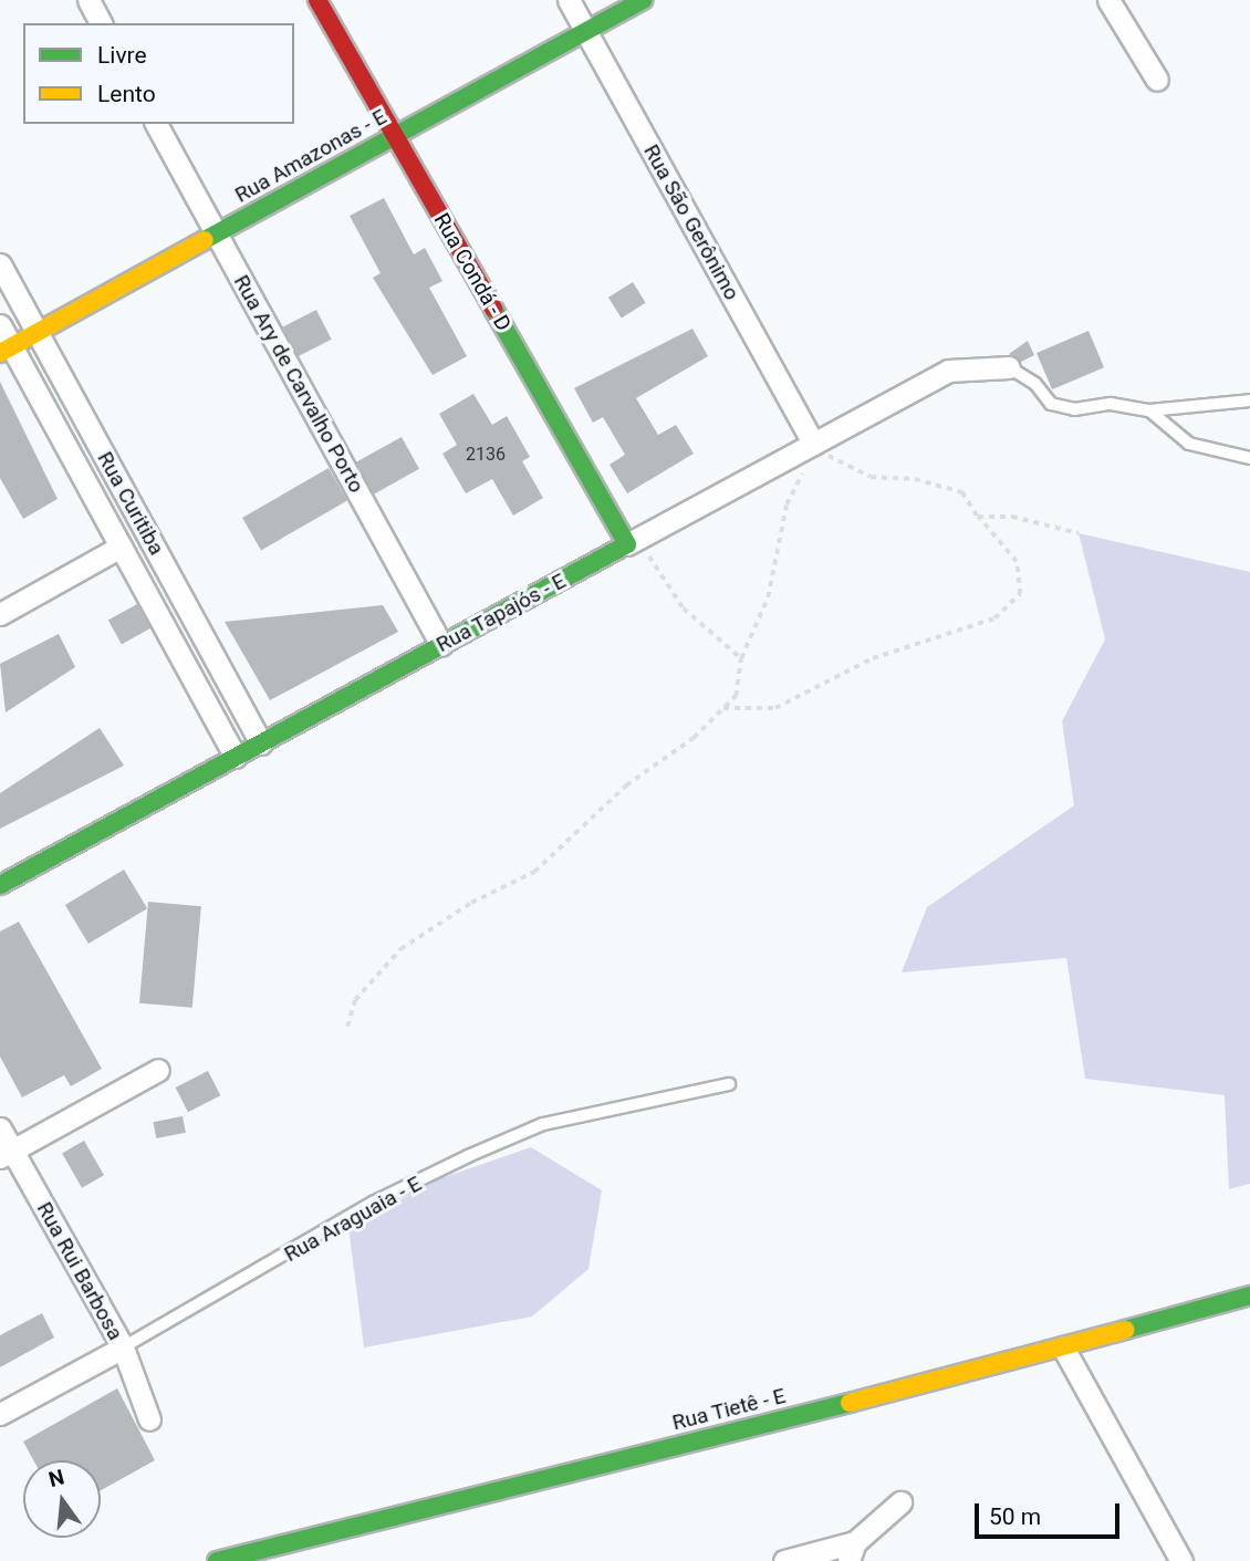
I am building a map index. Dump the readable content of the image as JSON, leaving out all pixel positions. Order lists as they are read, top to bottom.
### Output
{
  "streets": {
    "street": [
      "Rua Amazonas - E",
      "Rua São Gerônimo",
      "Rua Condá - D",
      "Rua Ary de Carvalho Porto",
      "Rua Curitiba",
      "Rua Tapajós - E",
      "Rua Araguaia - E",
      "Rua Rui Barbosa",
      "Rua Tietê - E"
    ]
  },
  "crossings": [
    ["Rua Amazonas - E", "Rua São Gerônimo"],
    ["Rua Amazonas - E", "Rua Condá - D"],
    ["Rua Amazonas - E", "Rua Ary de Carvalho Porto"],
    ["Rua Amazonas - E", "Rua Curitiba"],
    ["Rua São Gerônimo", "Rua Tapajós - E"],
    ["Rua Condá - D", "Rua Tapajós - E"],
    ["Rua Ary de Carvalho Porto", "Rua Tapajós - E"],
    ["Rua Curitiba", "Rua Tapajós - E"],
    ["Rua Araguaia - E", "Rua Rui Barbosa"]
  ],
  "house_numbers": ["2136"],
  "legend": ["Livre", "Lento"],
  "scale_bar": "50 m",
  "north": "top"
}
